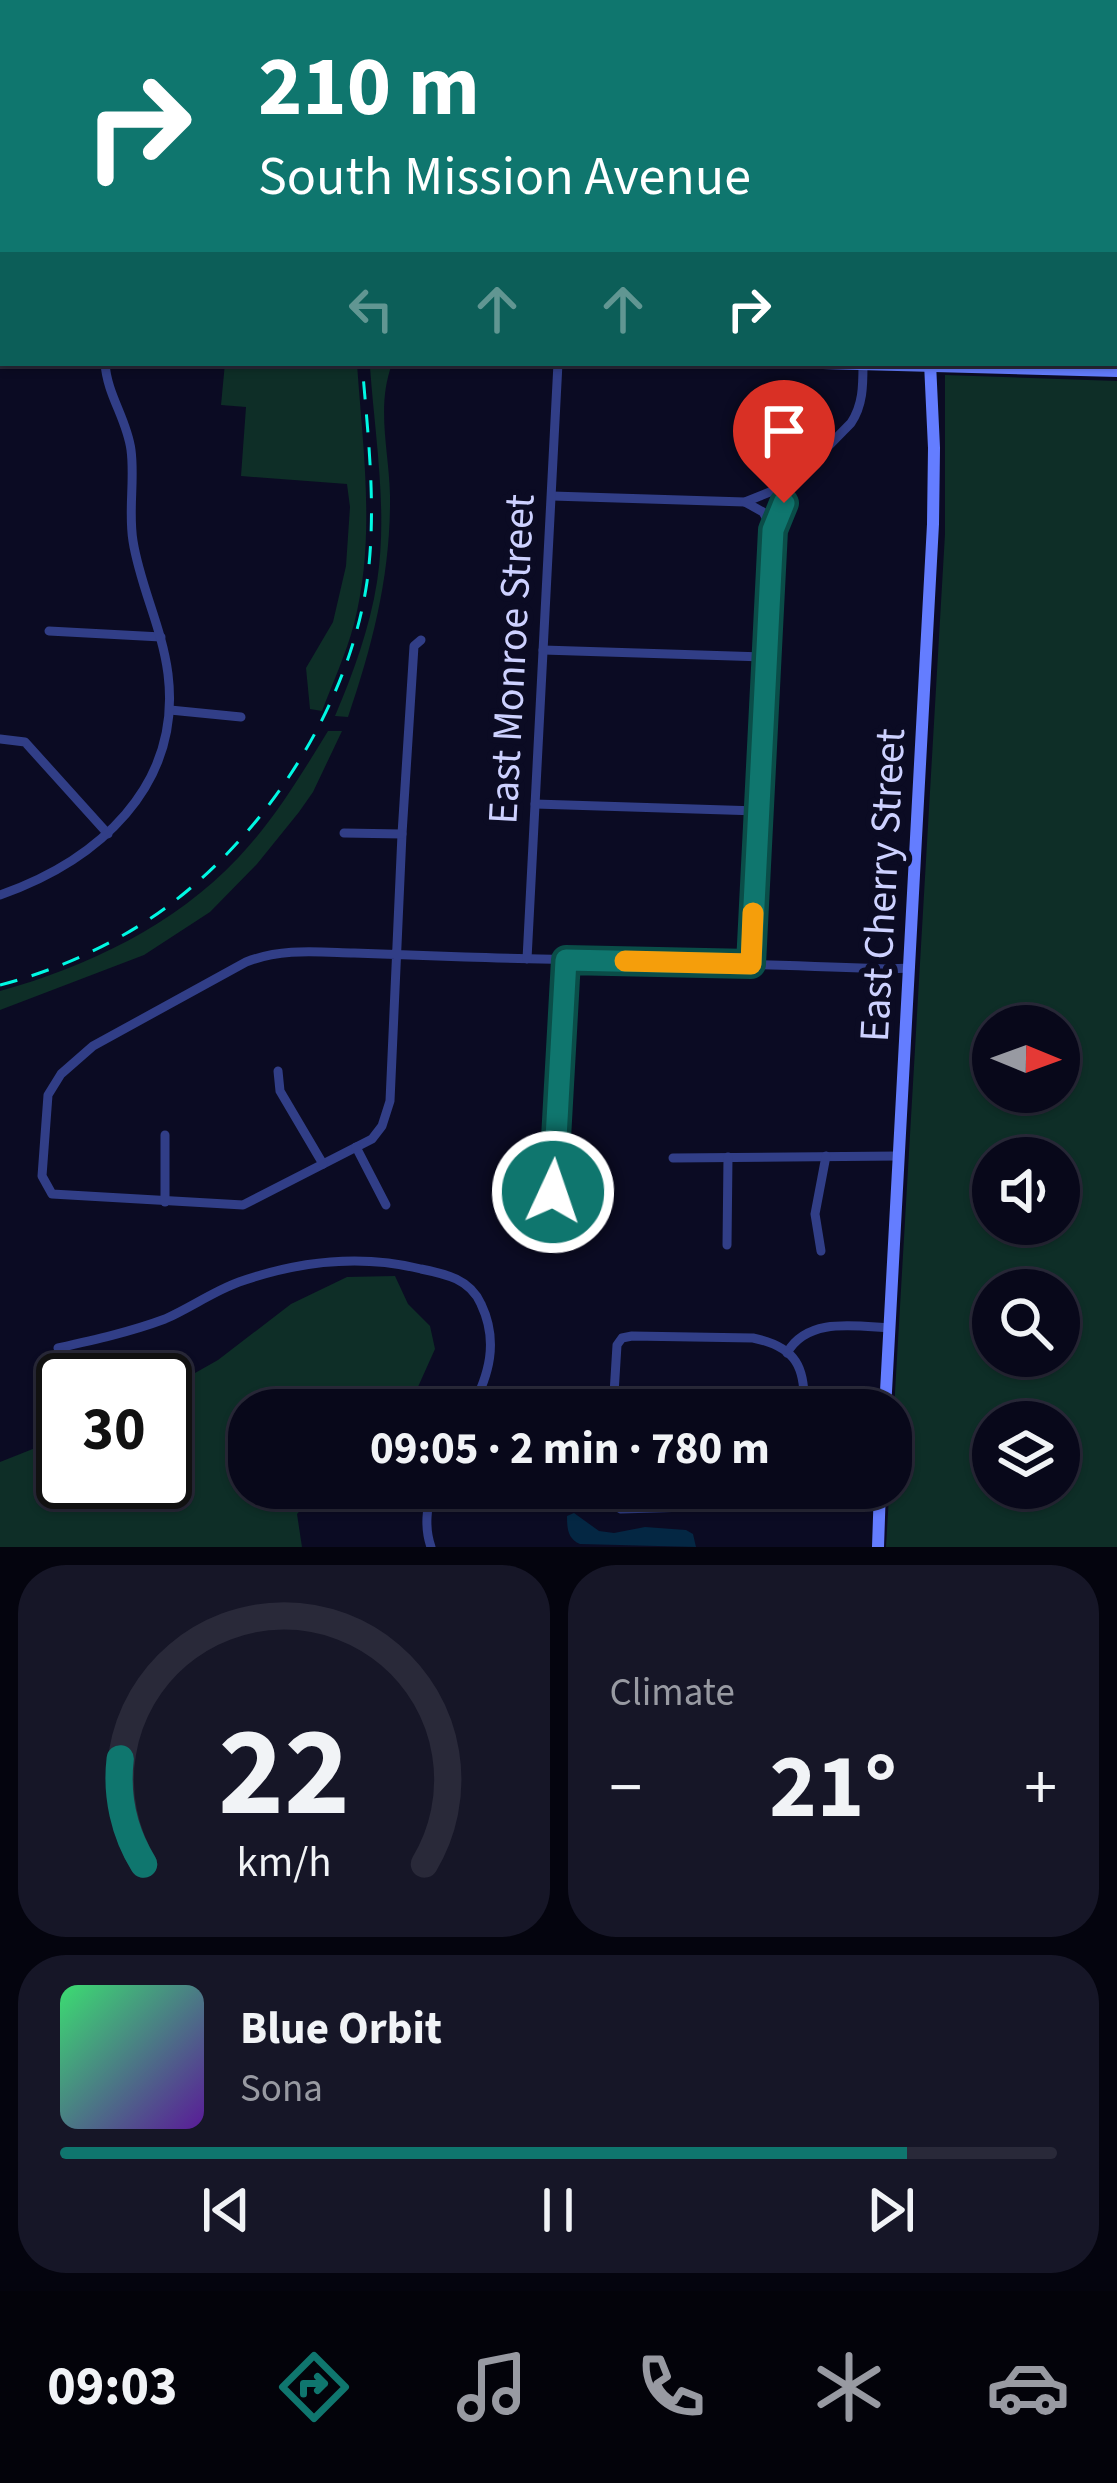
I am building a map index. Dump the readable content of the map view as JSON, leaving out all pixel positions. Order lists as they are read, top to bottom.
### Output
{
  "streets": {
    "street": ["East Monroe Street", "East Cherry Street"]
  },
  "north": "right",
  "page": {
    "turn": ["210 m", "South Mission Avenue"],
    "limit": "30",
    "trip": "09:05 · 2 min · 780 m",
    "tile": "Climate",
    "heat": ["−", "21°", "+"],
    "song": ["Blue Orbit", "Sona"],
    "tabs": "09:03",
    "gauge": ["22", "km/h"]
  }
}
